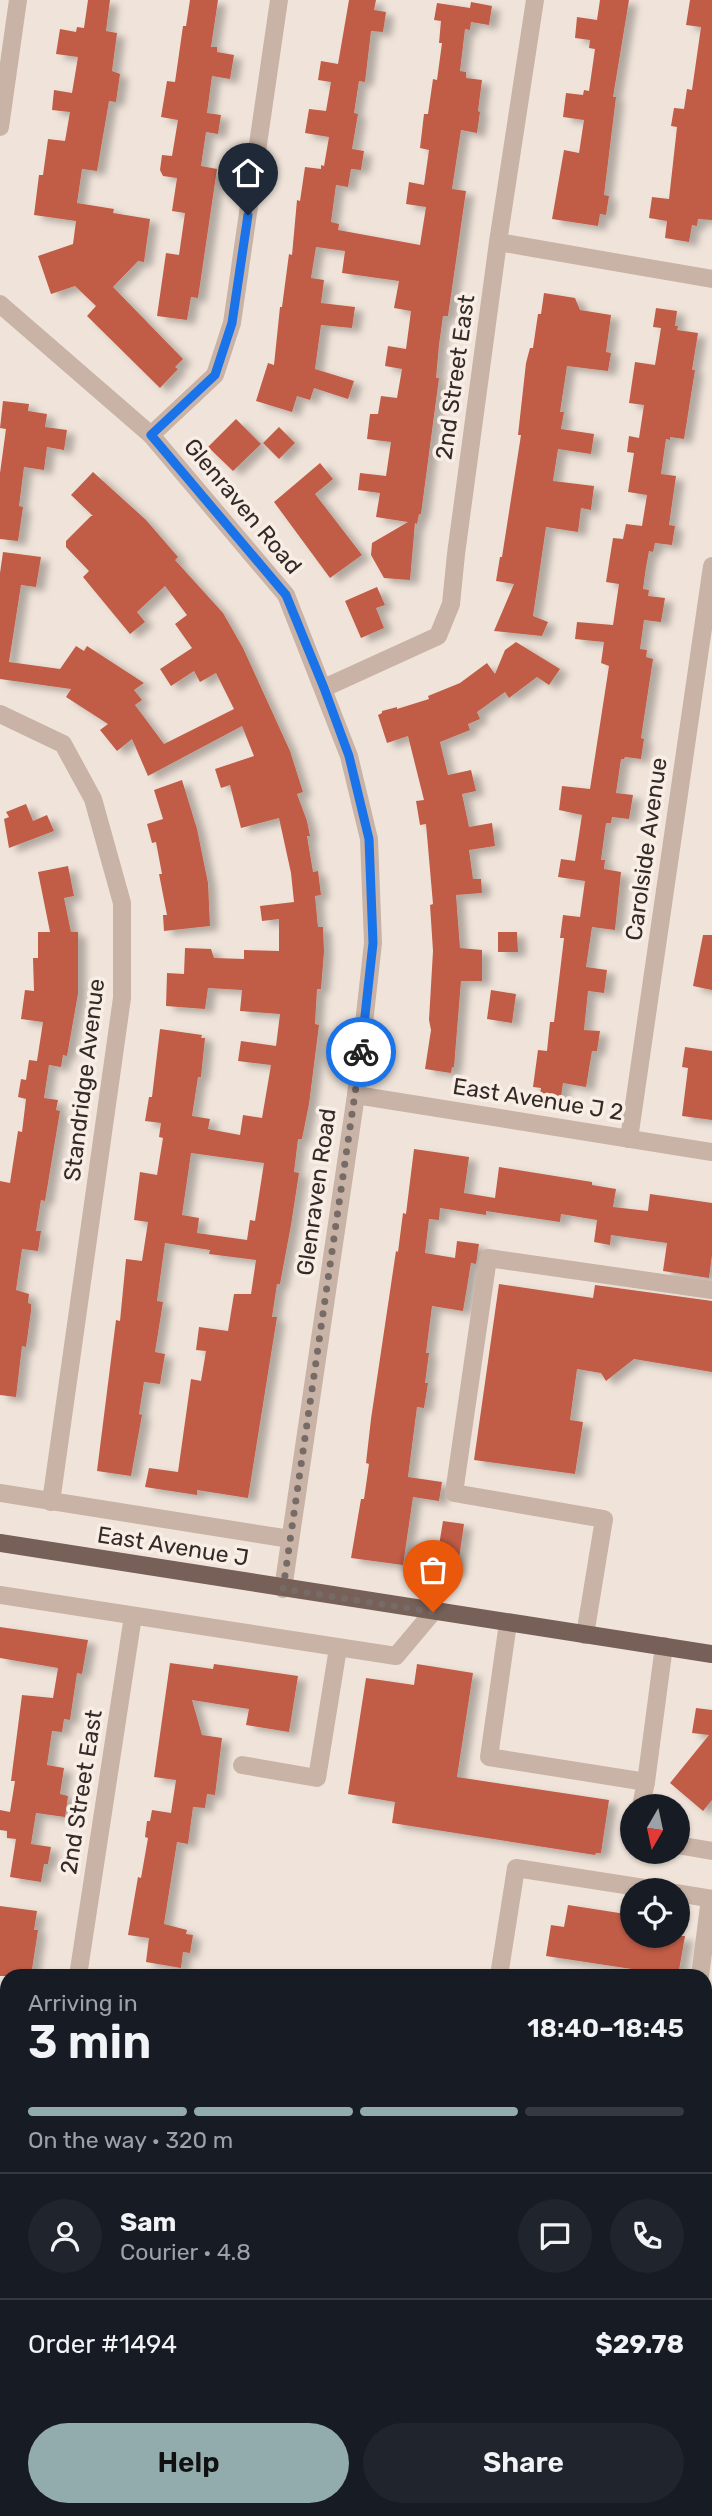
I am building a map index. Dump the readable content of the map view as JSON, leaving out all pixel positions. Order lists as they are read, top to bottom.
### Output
{
  "streets": {
    "main road": ["East Avenue J"],
    "street": [
      "2nd Street East",
      "Glenraven Road",
      "Carolside Avenue",
      "Standridge Avenue",
      "East Avenue J 2"
    ]
  },
  "crossings": [
    ["2nd Street East", "Glenraven Road"],
    ["Glenraven Road", "East Avenue J 2"],
    ["Glenraven Road", "East Avenue J"],
    ["Carolside Avenue", "East Avenue J 2"],
    ["Standridge Avenue", "East Avenue J"]
  ],
  "north": "bottom",
  "page": {
    "heading": ["3 min", "Arriving in", "18:40–18:45"],
    "panel": [
      "Sam",
      "Courier · 4.8",
      "Order #1494",
      "$29.78"
    ],
    "bar": "On the way · 320 m",
    "buttons": ["Help", "Share"]
  }
}
